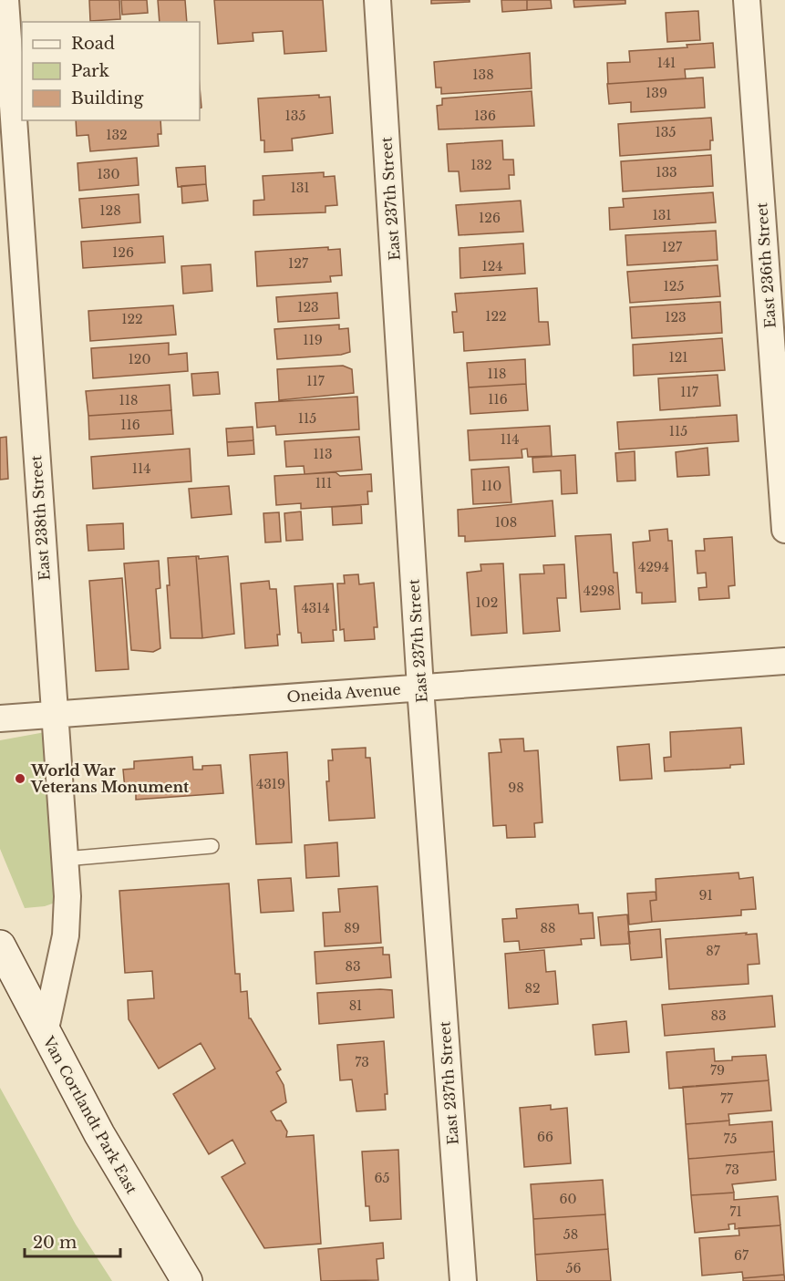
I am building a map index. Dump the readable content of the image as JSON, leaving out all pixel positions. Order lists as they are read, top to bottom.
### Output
{
  "streets": {
    "street": [
      "East 237th Street",
      "East 236th Street",
      "East 238th Street",
      "Oneida Avenue",
      "Van Cortlandt Park East"
    ]
  },
  "crossings": [
    ["East 237th Street", "Oneida Avenue"],
    ["East 238th Street", "Oneida Avenue"],
    ["East 238th Street", "Van Cortlandt Park East"]
  ],
  "places": ["World War Veterans Monument"],
  "house_numbers": [
    "141",
    "138",
    "139",
    "135",
    "136",
    "135",
    "132",
    "132",
    "133",
    "130",
    "131",
    "128",
    "131",
    "126",
    "127",
    "126",
    "127",
    "124",
    "125",
    "123",
    "122",
    "123",
    "122",
    "119",
    "121",
    "120",
    "118",
    "117",
    "117",
    "116",
    "118",
    "115",
    "116",
    "115",
    "114",
    "113",
    "114",
    "111",
    "110",
    "108",
    "4294",
    "4298",
    "102",
    "4314",
    "4319",
    "98",
    "91",
    "89",
    "88",
    "87",
    "83",
    "82",
    "81",
    "83",
    "73",
    "79",
    "77",
    "66",
    "75",
    "73",
    "65",
    "60",
    "71",
    "58",
    "67",
    "56"
  ],
  "legend": ["Road", "Park", "Building"],
  "scale_bar": "20 m"
}
